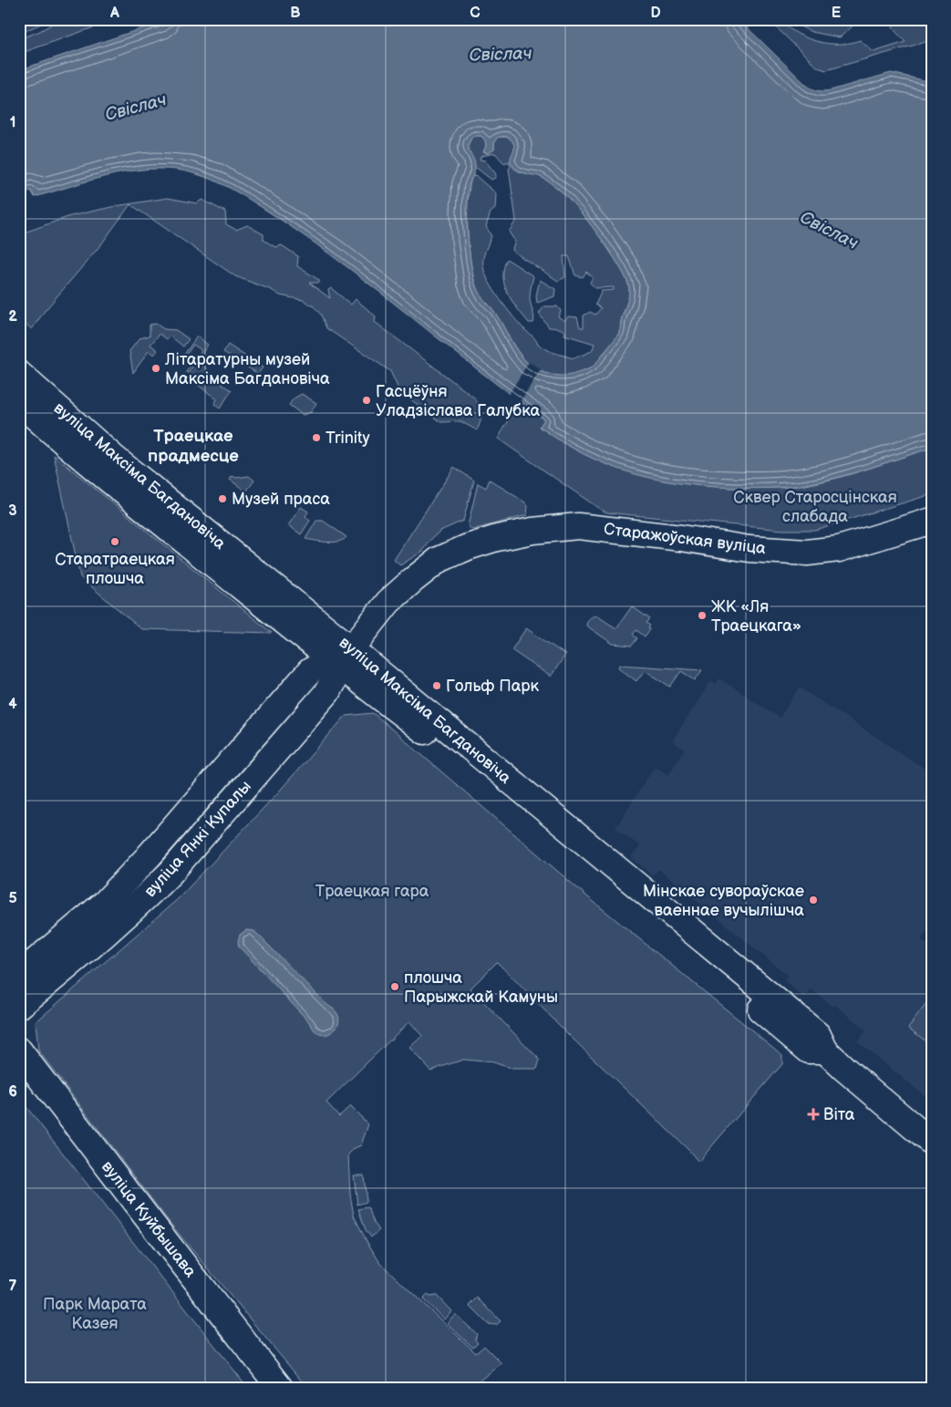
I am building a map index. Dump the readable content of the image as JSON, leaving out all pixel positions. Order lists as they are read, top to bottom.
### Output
{
  "streets": {
    "main road": [
      "вуліца Максіма Багдановіча",
      "Старажоўская вуліца",
      "вуліца Янкі Купалы",
      "вуліца Куйбышава"
    ]
  },
  "crossings": [
    ["вуліца Максіма Багдановіча", "Старажоўская вуліца"],
    ["вуліца Максіма Багдановіча", "вуліца Янкі Купалы"],
    ["Старажоўская вуліца", "вуліца Янкі Купалы"]
  ],
  "districts": ["Траецкае прадмесце"],
  "water": ["Свіслач"],
  "parks": ["Сквер Старосцінская слабада", "Траецкая гара", "Парк Марата Казея"],
  "places": {
    "other": [
      "Літаратурны музей Максіма Багдановіча",
      "Гасцёўня Уладзіслава Галубка",
      "Trinity",
      "Музей праса",
      "Старатраецкая плошча",
      "ЖК «Ля Траецкага»",
      "Гольф Парк",
      "Мінскае сувораўскае ваеннае вучылішча",
      "плошча Парыжскай Камуны"
    ],
    "health": ["Віта"]
  },
  "grid": {
    "columns": [
      "A",
      "B",
      "C",
      "D",
      "E"
    ],
    "rows": [
      "1",
      "2",
      "3",
      "4",
      "5",
      "6",
      "7"
    ]
  }
}
